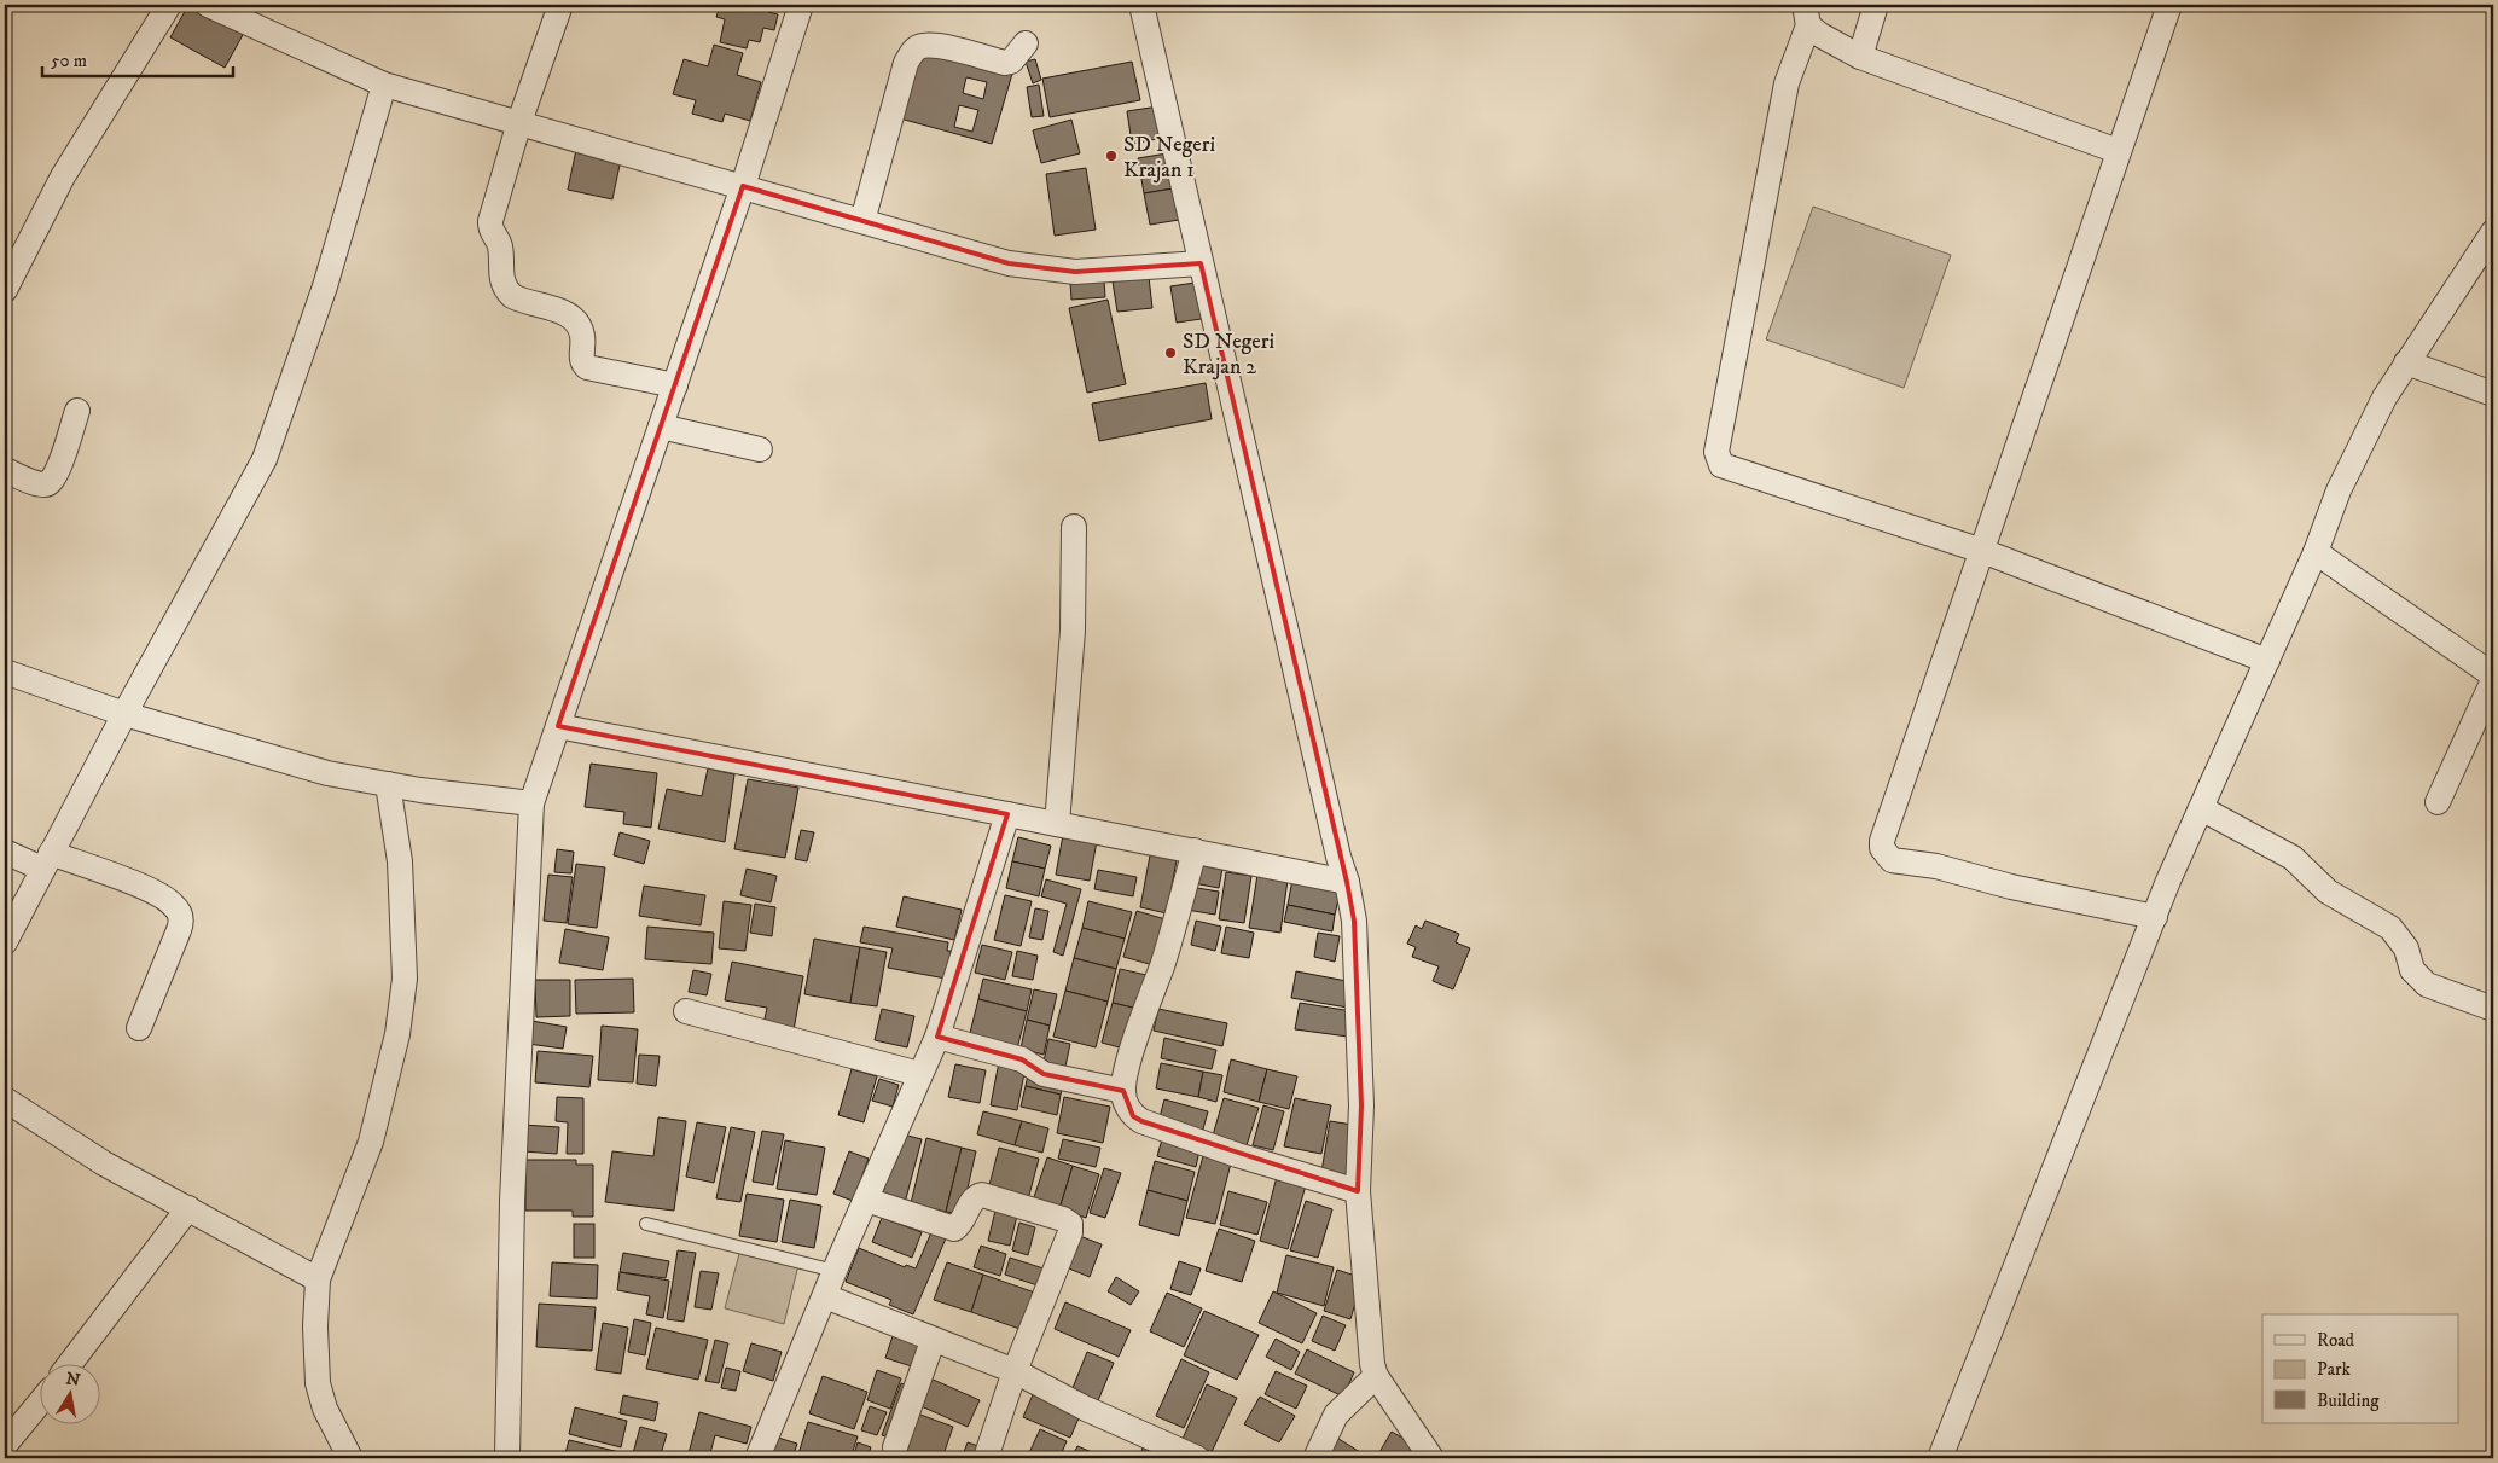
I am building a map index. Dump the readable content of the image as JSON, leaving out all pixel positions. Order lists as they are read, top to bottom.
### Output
{
  "places": ["SD Negeri Krajan 1", "SD Negeri Krajan 2"],
  "legend": ["Road", "Park", "Building"],
  "scale_bar": "50 m",
  "north": "top"
}
